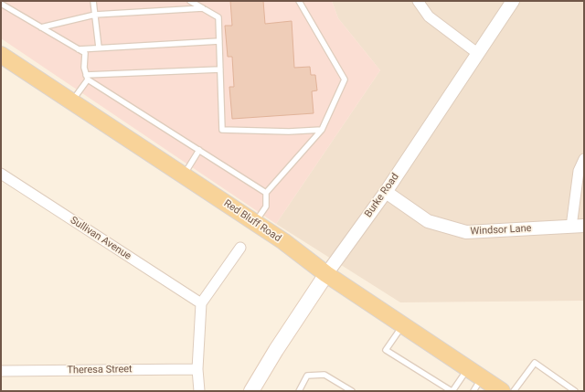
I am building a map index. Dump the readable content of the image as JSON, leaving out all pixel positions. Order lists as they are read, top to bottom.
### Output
{
  "streets": {
    "main road": ["Burke Road", "Red Bluff Road"],
    "street": ["Windsor Lane", "Sullivan Avenue", "Theresa Street"]
  },
  "crossings": [
    ["Burke Road", "Red Bluff Road"],
    ["Burke Road", "Windsor Lane"]
  ]
}
